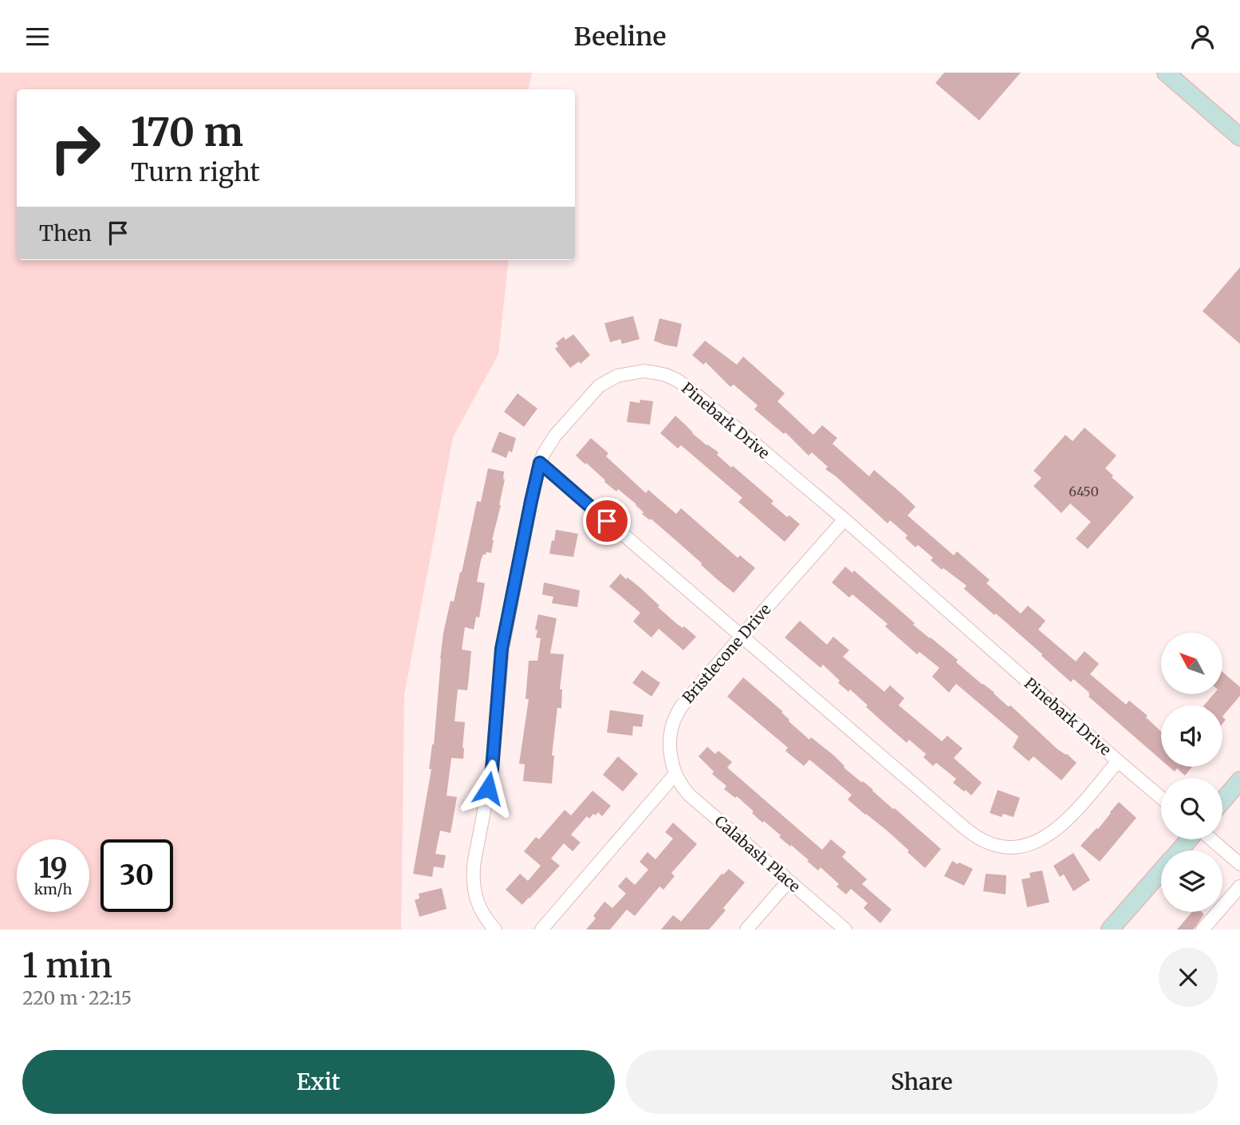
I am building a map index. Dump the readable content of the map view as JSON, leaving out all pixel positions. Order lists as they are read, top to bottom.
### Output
{
  "streets": {
    "street": ["Pinebark Drive", "Bristlecone Drive", "Calabash Place"]
  },
  "crossings": [
    ["Pinebark Drive", "Bristlecone Drive"],
    ["Bristlecone Drive", "Calabash Place"]
  ],
  "house_numbers": ["6450"],
  "north": "top left",
  "page": {
    "header": "Beeline",
    "turn": ["170 m", "Turn right"],
    "then": "Then",
    "speed": "19 km/h",
    "limit": "30",
    "heading": ["1 min", "220 m · 22:15"],
    "buttons": ["Exit", "Share"]
  }
}
